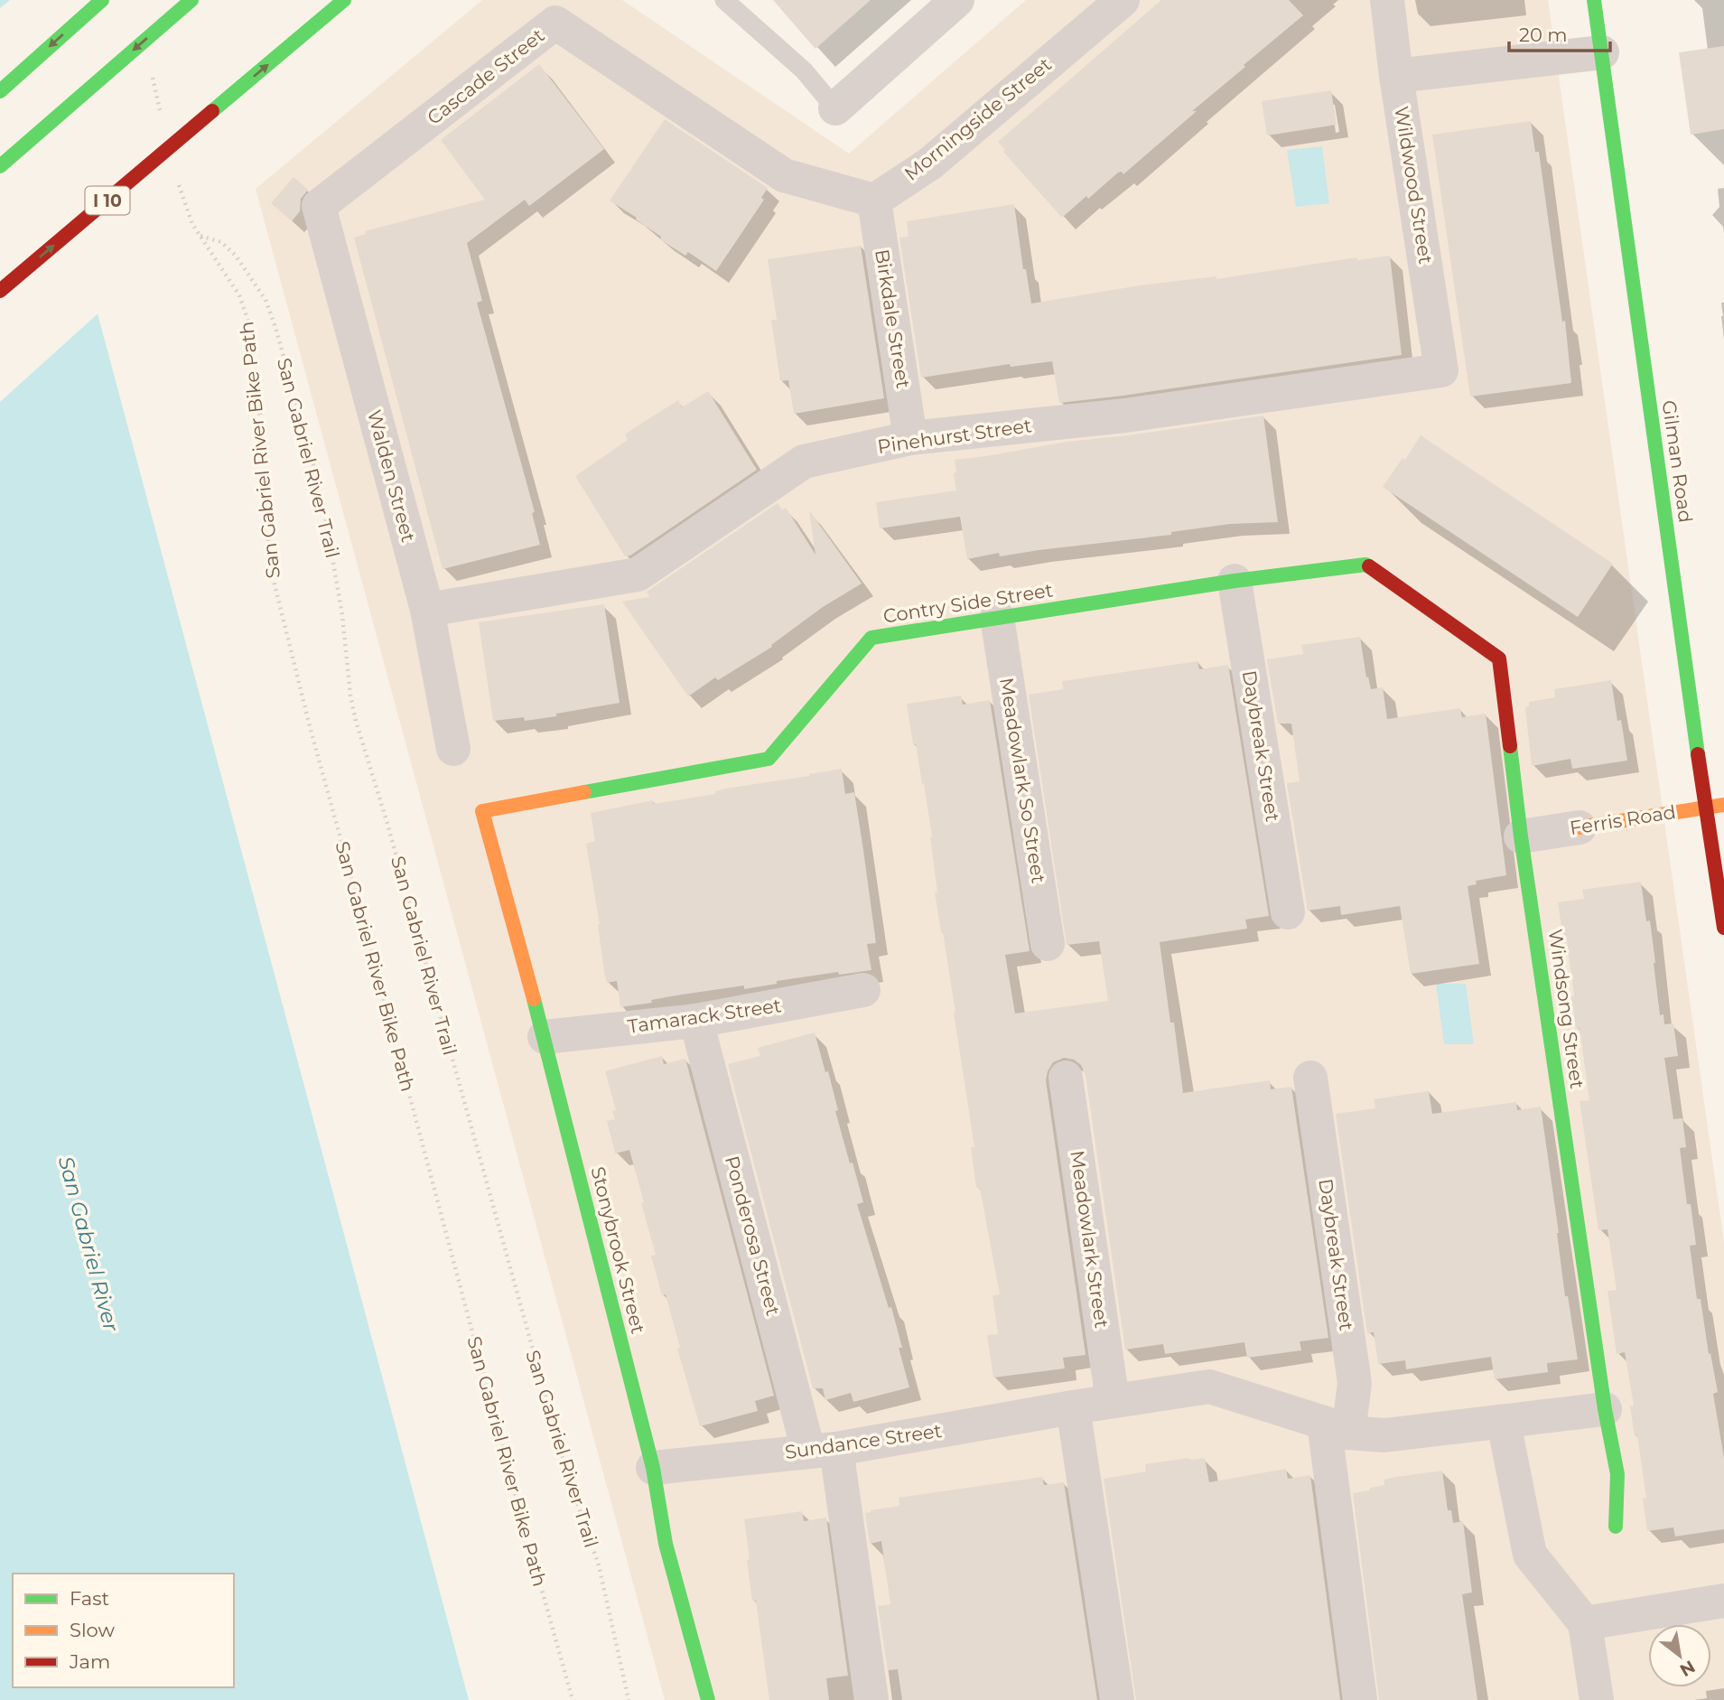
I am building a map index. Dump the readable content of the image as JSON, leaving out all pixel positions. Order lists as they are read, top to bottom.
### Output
{
  "streets": {
    "main road": [
      "I 10",
      "Gilman Road",
      "Contry Side Street",
      "Ferris Road",
      "Windsong Street",
      "Stonybrook Street"
    ],
    "street": [
      "Cascade Street",
      "Morningside Street",
      "Wildwood Street",
      "Birkdale Street",
      "Pinehurst Street",
      "Walden Street",
      "Daybreak Street",
      "Meadowlark So Street",
      "Tamarack Street",
      "Ponderosa Street",
      "Meadowlark Street",
      "Sundance Street"
    ],
    "path": ["San Gabriel River Bike Path", "San Gabriel River Trail"]
  },
  "crossings": [
    ["Cascade Street", "Morningside Street"],
    ["Cascade Street", "Birkdale Street"],
    ["Cascade Street", "Walden Street"],
    ["Morningside Street", "Birkdale Street"],
    ["Wildwood Street", "Pinehurst Street"],
    ["Birkdale Street", "Pinehurst Street"],
    ["Pinehurst Street", "Walden Street"],
    ["San Gabriel River Bike Path", "San Gabriel River Trail"],
    ["Gilman Road", "Ferris Road"],
    ["Contry Side Street", "Daybreak Street"],
    ["Contry Side Street", "Meadowlark So Street"],
    ["Contry Side Street", "Windsong Street"],
    ["Contry Side Street", "Stonybrook Street"],
    ["Ferris Road", "Windsong Street"],
    ["Tamarack Street", "Ponderosa Street"],
    ["Tamarack Street", "Stonybrook Street"],
    ["Ponderosa Street", "Sundance Street"],
    ["Stonybrook Street", "Sundance Street"]
  ],
  "water": ["San Gabriel River"],
  "legend": ["Fast", "Slow", "Jam"],
  "scale_bar": "20 m",
  "north": "bottom right"
}
